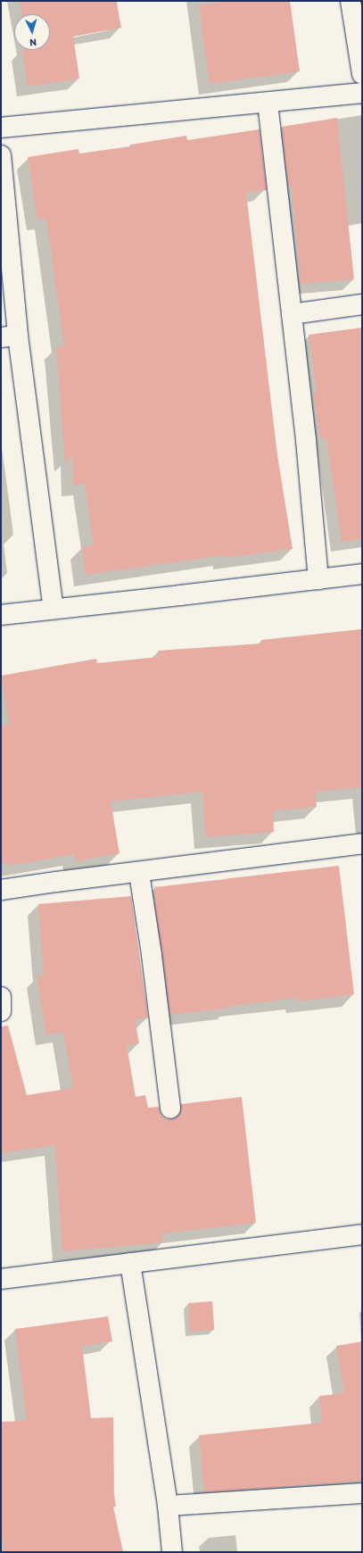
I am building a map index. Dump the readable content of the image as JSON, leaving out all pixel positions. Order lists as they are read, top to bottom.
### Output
{
  "north": "bottom"
}
